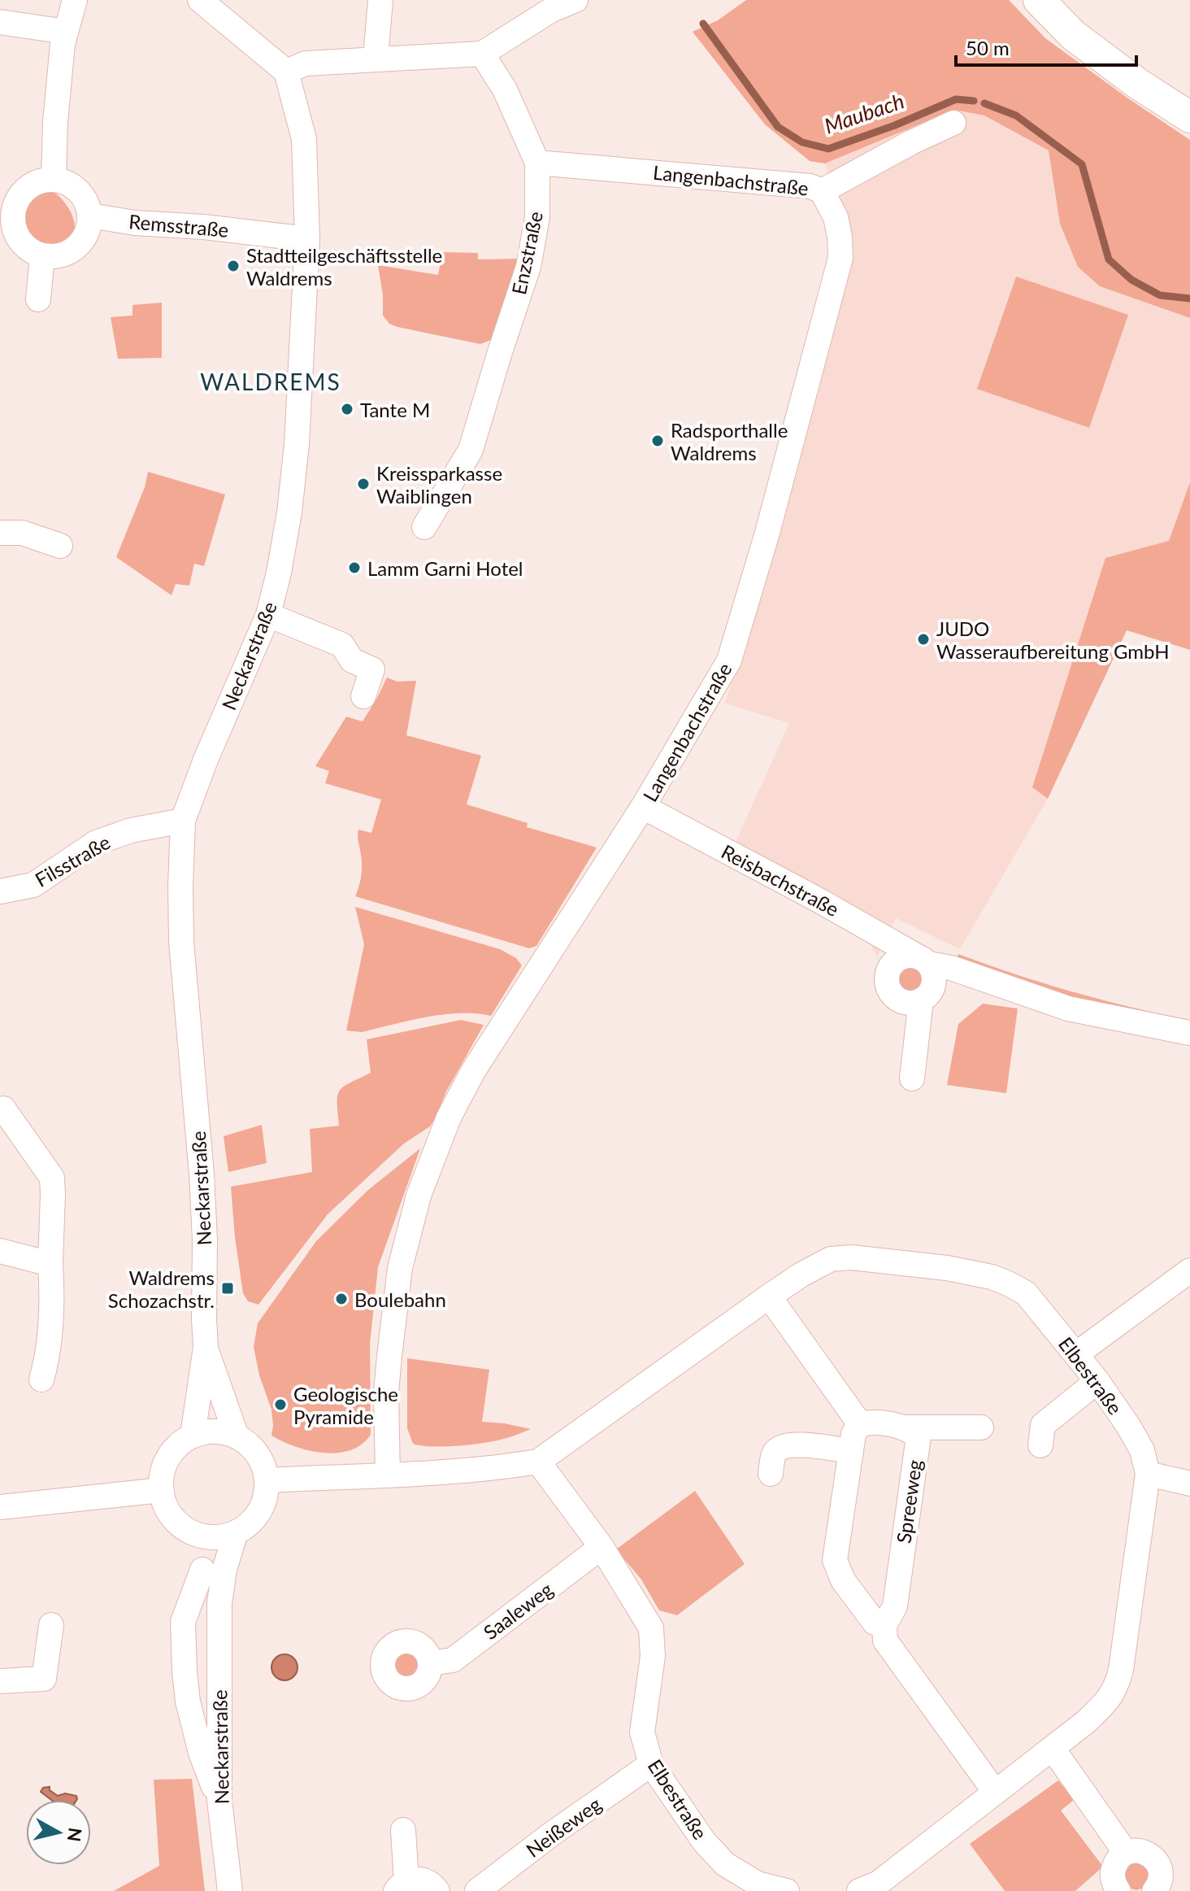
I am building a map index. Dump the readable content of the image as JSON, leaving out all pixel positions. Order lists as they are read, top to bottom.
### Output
{
  "streets": {
    "street": [
      "Langenbachstraße",
      "Remsstraße",
      "Enzstraße",
      "Neckarstraße",
      "Filsstraße",
      "Reisbachstraße",
      "Elbestraße",
      "Spreeweg",
      "Saaleweg",
      "Neißeweg"
    ]
  },
  "crossings": [
    ["Langenbachstraße", "Enzstraße"],
    ["Langenbachstraße", "Reisbachstraße"],
    ["Langenbachstraße", "Elbestraße"],
    ["Remsstraße", "Neckarstraße"],
    ["Neckarstraße", "Filsstraße"],
    ["Neckarstraße", "Elbestraße"],
    ["Elbestraße", "Saaleweg"],
    ["Elbestraße", "Neißeweg"]
  ],
  "districts": ["WALDREMS"],
  "water": ["Maubach"],
  "places": {
    "other": [
      "Stadtteilgeschäftsstelle Waldrems",
      "Tante M",
      "Radsporthalle Waldrems",
      "Kreissparkasse Waiblingen",
      "Lamm Garni Hotel",
      "JUDO Wasseraufbereitung GmbH",
      "Boulebahn",
      "Geologische Pyramide"
    ],
    "transit": ["Waldrems Schozachstr."]
  },
  "scale_bar": "50 m",
  "north": "right"
}
